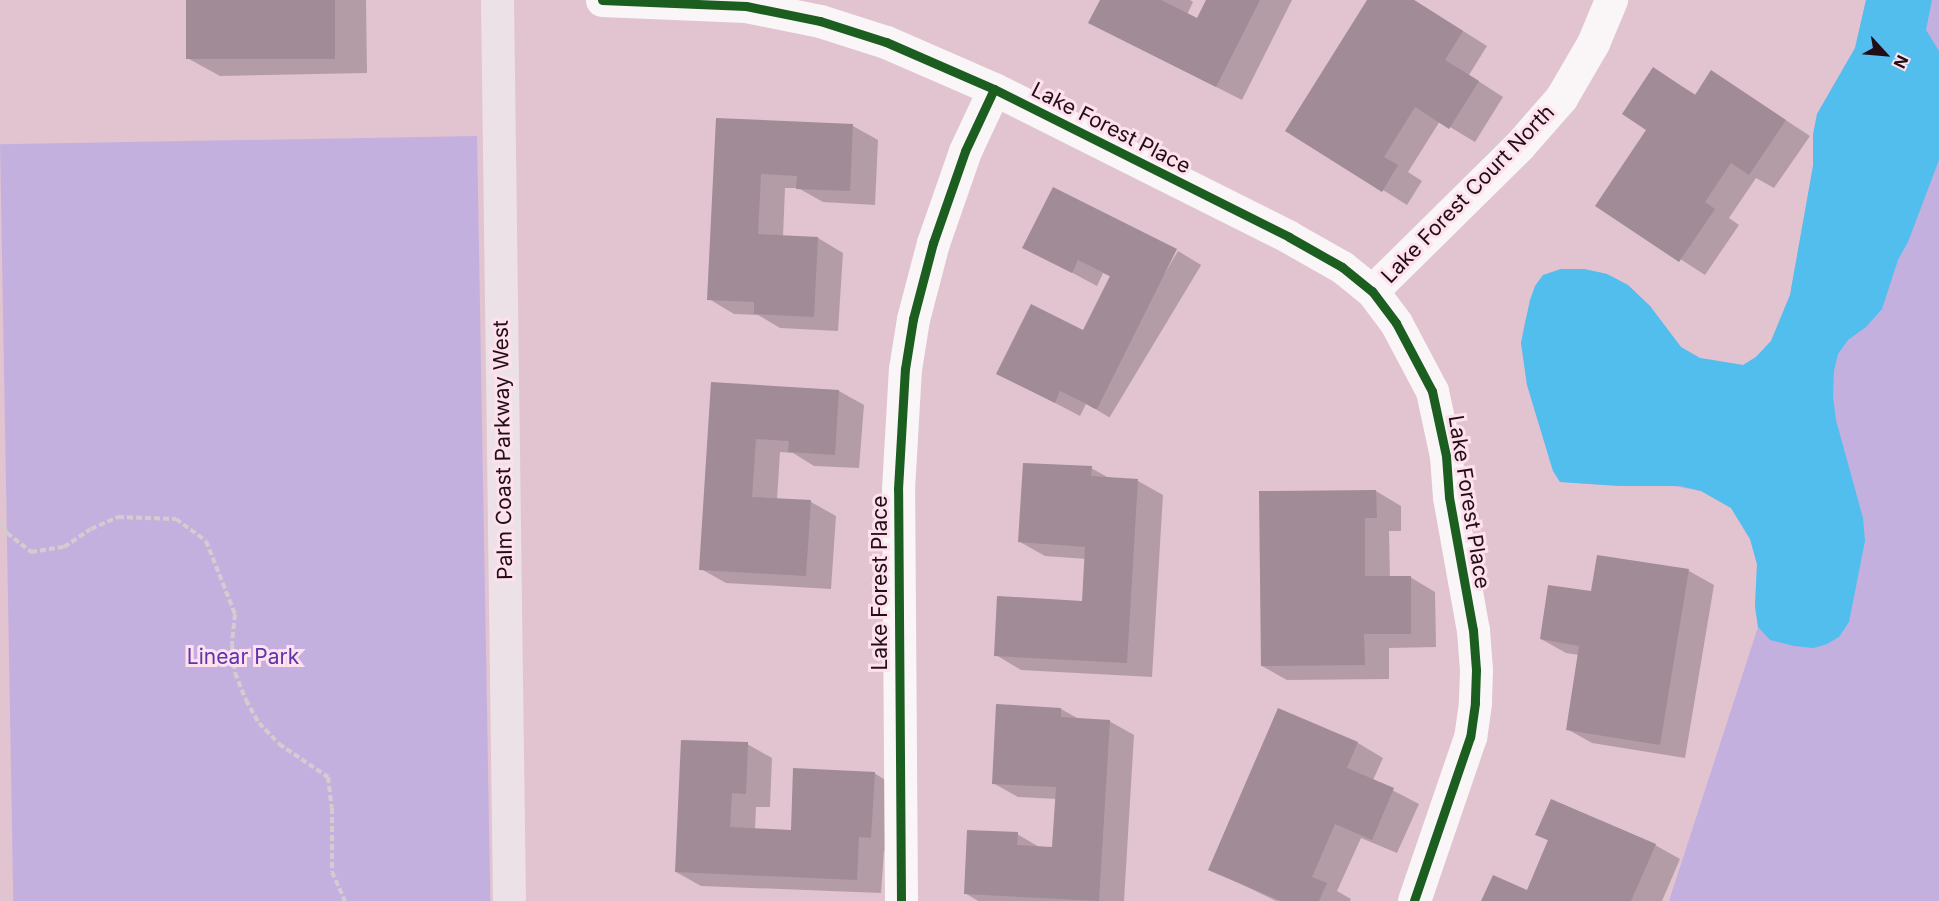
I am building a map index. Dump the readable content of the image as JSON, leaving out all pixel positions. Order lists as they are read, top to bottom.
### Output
{
  "streets": {
    "main road": ["Palm Coast Parkway West"],
    "street": ["Lake Forest Place", "Lake Forest Court North"]
  },
  "crossings": [
    ["Lake Forest Place", "Lake Forest Court North"]
  ],
  "parks": ["Linear Park"],
  "north": "bottom right"
}
